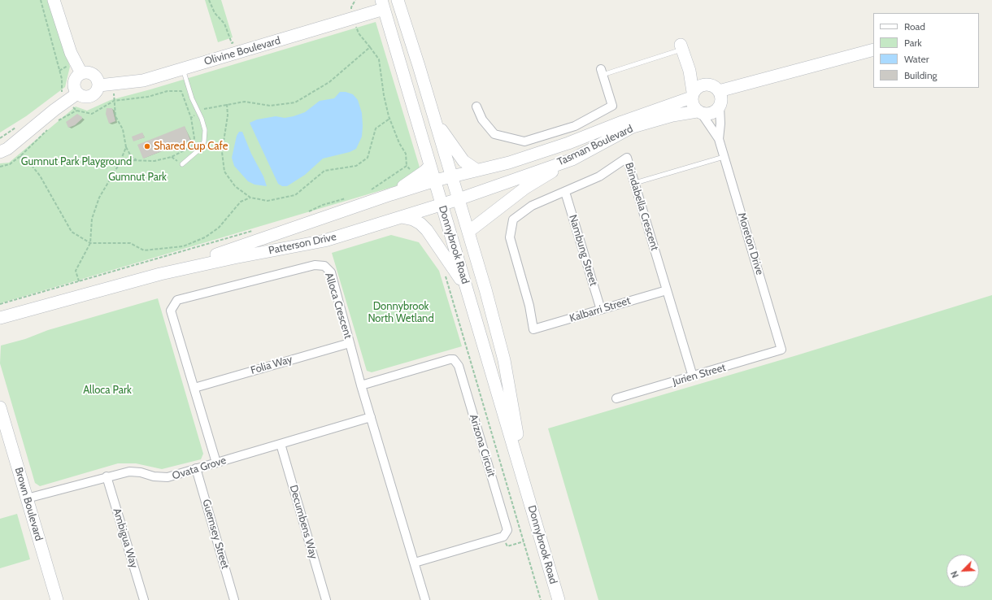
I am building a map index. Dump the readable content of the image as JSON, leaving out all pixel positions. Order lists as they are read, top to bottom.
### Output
{
  "streets": {
    "street": [
      "Olivine Boulevard",
      "Tasman Boulevard",
      "Brindabella Crescent",
      "Patterson Drive",
      "Moreton Drive",
      "Donnybrook Road",
      "Nambung Street",
      "Alloca Crescent",
      "Kalbarri Street",
      "Folia Way",
      "Jurien Street",
      "Arizona Circuit",
      "Ovata Grove",
      "Brown Boulevard",
      "Decumbens Way",
      "Guernsey Street",
      "Ambigua Way"
    ]
  },
  "crossings": [
    ["Olivine Boulevard", "Donnybrook Road"],
    ["Tasman Boulevard", "Patterson Drive"],
    ["Tasman Boulevard", "Moreton Drive"],
    ["Tasman Boulevard", "Donnybrook Road"],
    ["Brindabella Crescent", "Nambung Street"],
    ["Brindabella Crescent", "Kalbarri Street"],
    ["Brindabella Crescent", "Jurien Street"],
    ["Patterson Drive", "Donnybrook Road"],
    ["Moreton Drive", "Jurien Street"],
    ["Nambung Street", "Kalbarri Street"],
    ["Alloca Crescent", "Folia Way"],
    ["Alloca Crescent", "Arizona Circuit"],
    ["Alloca Crescent", "Ovata Grove"],
    ["Ovata Grove", "Brown Boulevard"],
    ["Ovata Grove", "Decumbens Way"],
    ["Ovata Grove", "Guernsey Street"],
    ["Ovata Grove", "Ambigua Way"]
  ],
  "parks": [
    "Gumnut Park Playground",
    "Gumnut Park",
    "Donnybrook North Wetland",
    "Alloca Park"
  ],
  "places": ["Shared Cup Cafe"],
  "legend": [
    "Road",
    "Park",
    "Water",
    "Building"
  ],
  "north": "bottom left"
}
